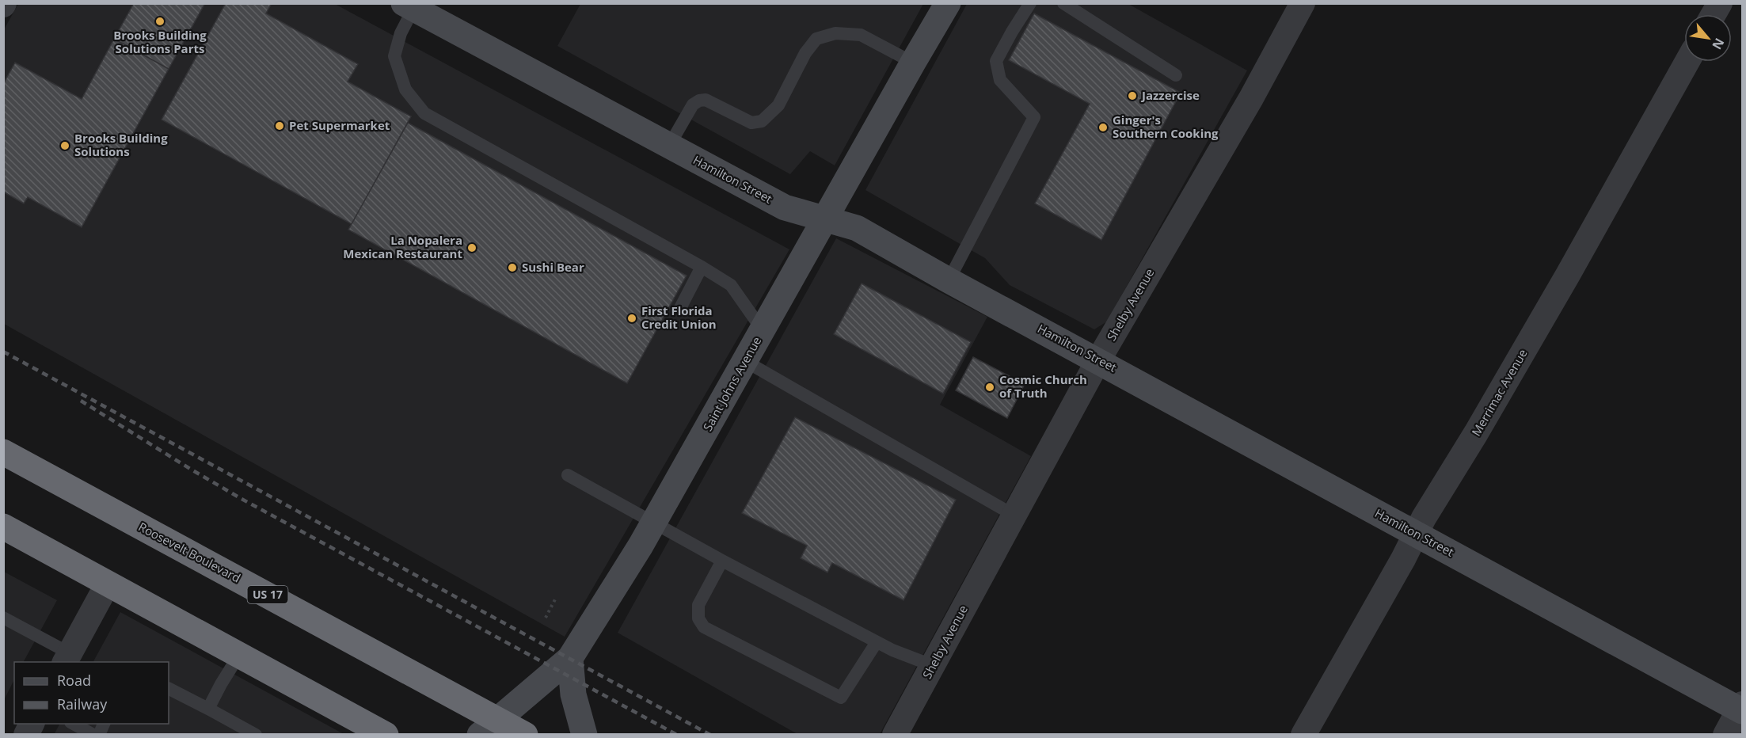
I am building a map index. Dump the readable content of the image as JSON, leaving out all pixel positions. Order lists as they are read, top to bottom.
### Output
{
  "streets": {
    "highway": ["Roosevelt Boulevard", "US 17"],
    "street": [
      "Hamilton Street",
      "Shelby Avenue",
      "Saint Johns Avenue",
      "Merrimac Avenue"
    ]
  },
  "crossings": [
    ["Hamilton Street", "Shelby Avenue"],
    ["Hamilton Street", "Saint Johns Avenue"],
    ["Hamilton Street", "Merrimac Avenue"],
    ["Saint Johns Avenue", "Roosevelt Boulevard"]
  ],
  "places": [
    "Brooks Building Solutions Parts",
    "Jazzercise",
    "Pet Supermarket",
    "Ginger's Southern Cooking",
    "Brooks Building Solutions",
    "La Nopalera Mexican Restaurant",
    "Sushi Bear",
    "First Florida Credit Union",
    "Cosmic Church of Truth"
  ],
  "legend": ["Road", "Railway"],
  "north": "bottom right"
}
